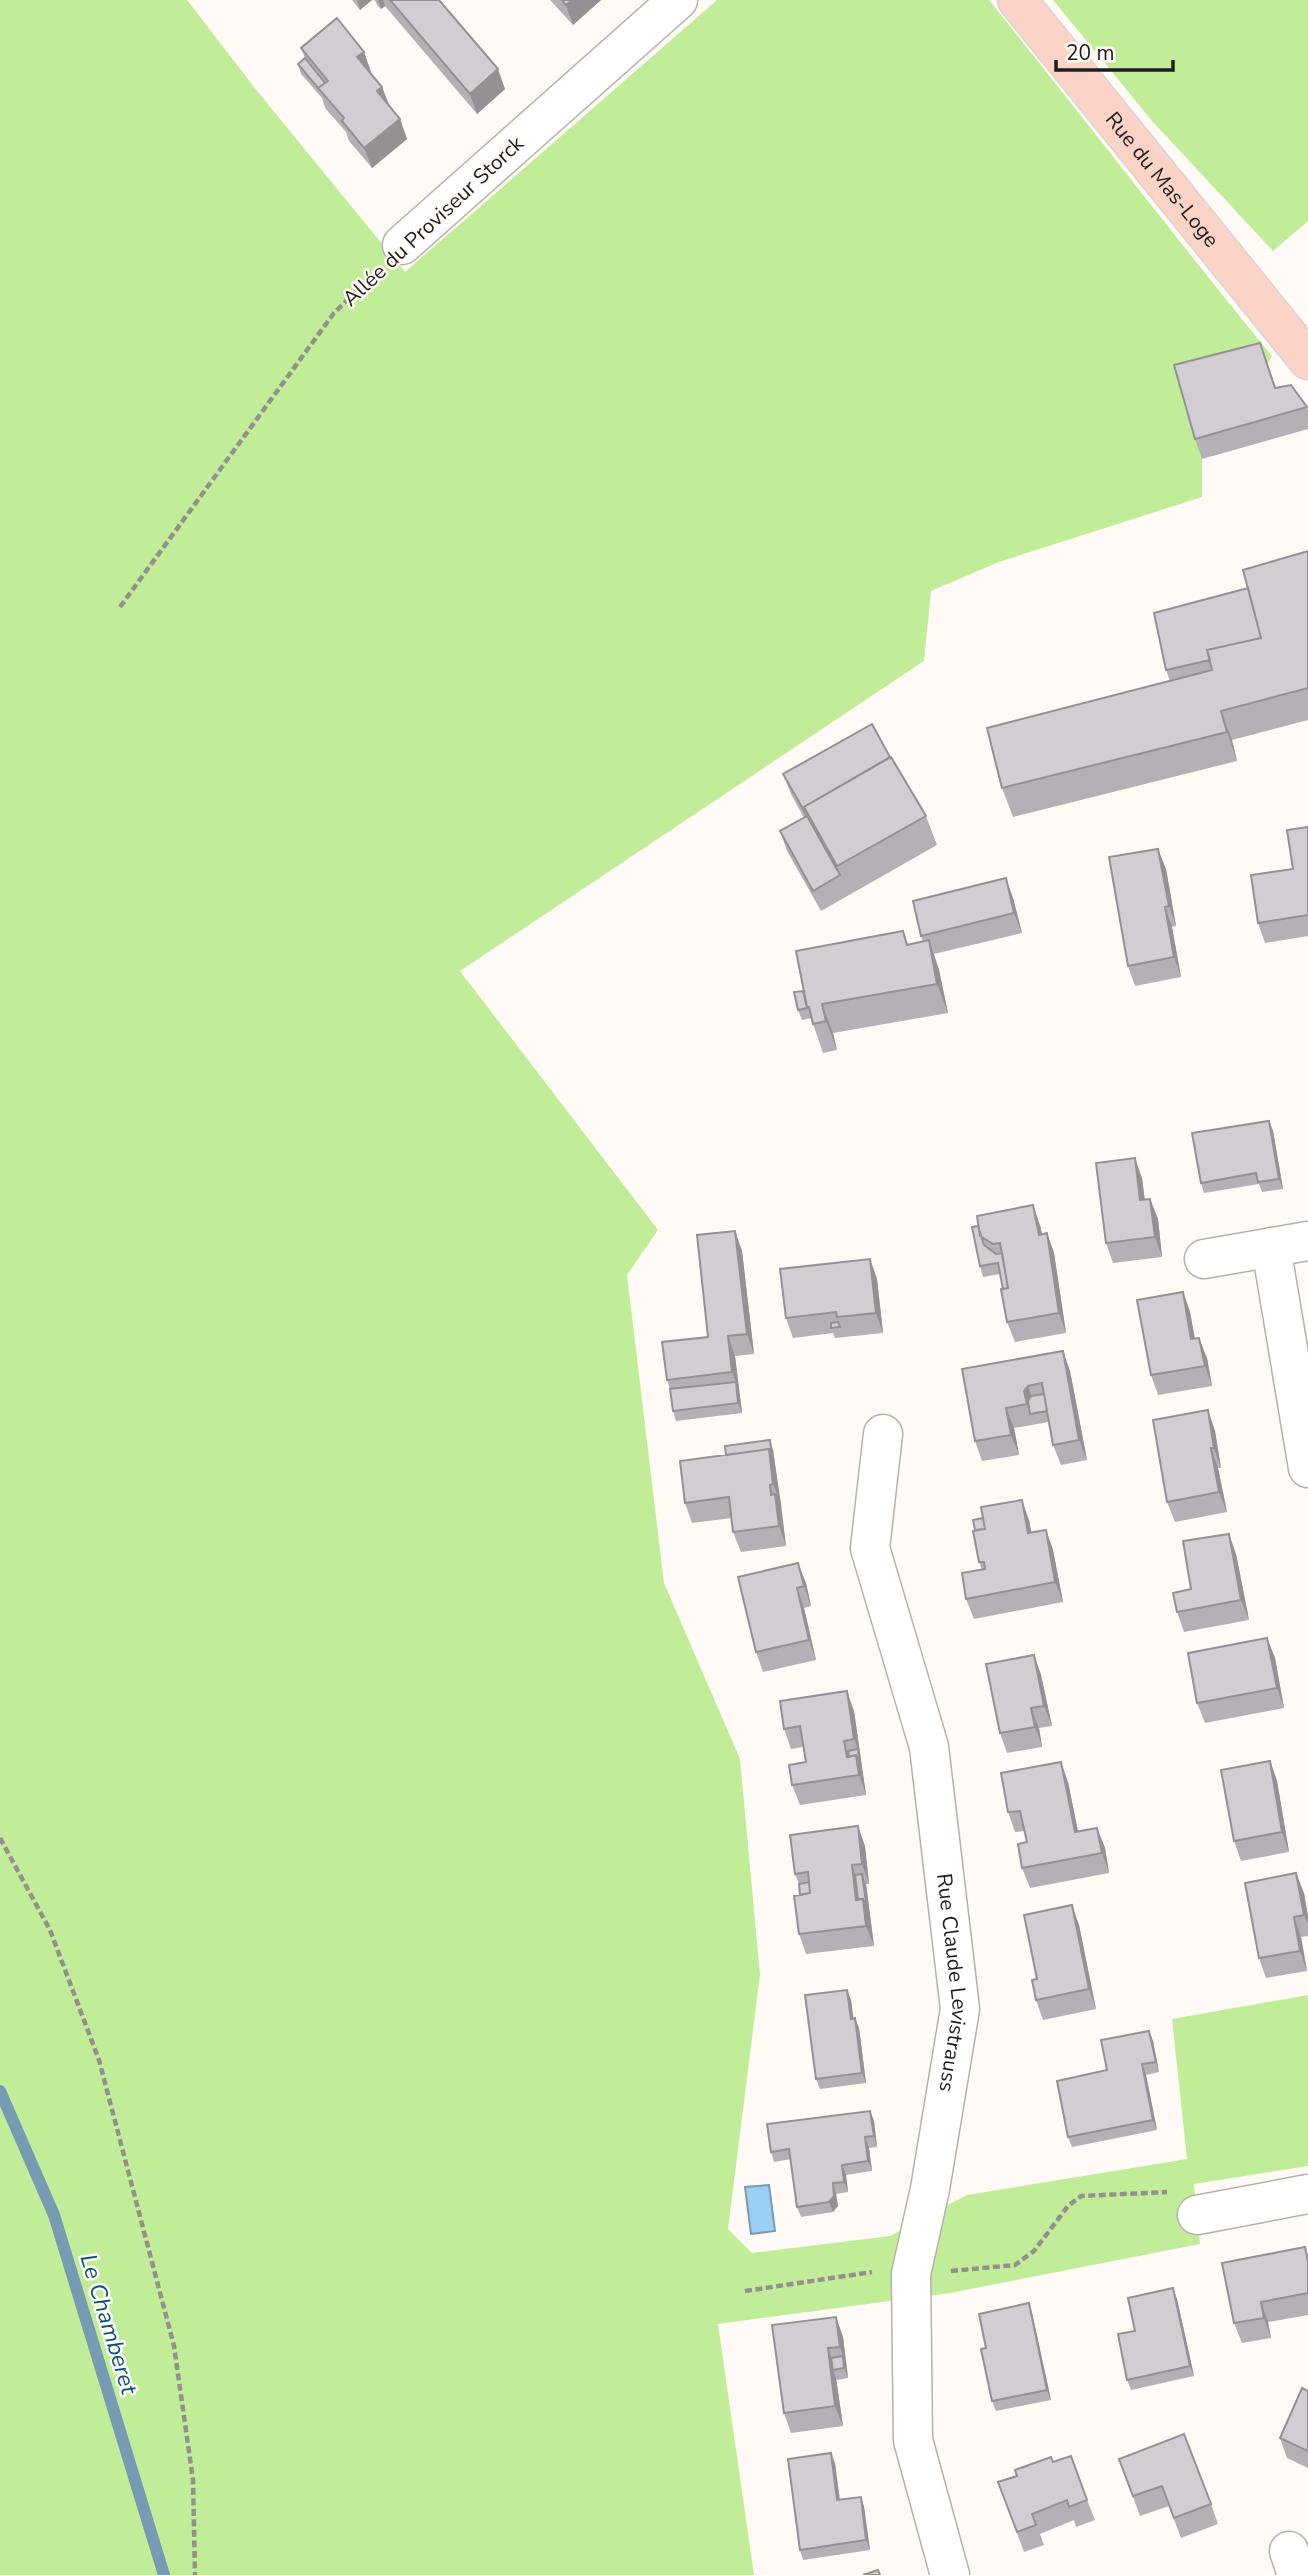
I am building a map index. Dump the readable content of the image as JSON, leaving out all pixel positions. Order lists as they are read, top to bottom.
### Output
{
  "streets": {
    "main road": ["Rue du Mas-Loge"],
    "street": ["Allée du Proviseur Storck", "Rue Claude Levistrauss"]
  },
  "water": ["Le Chamberet"],
  "scale_bar": "20 m"
}
